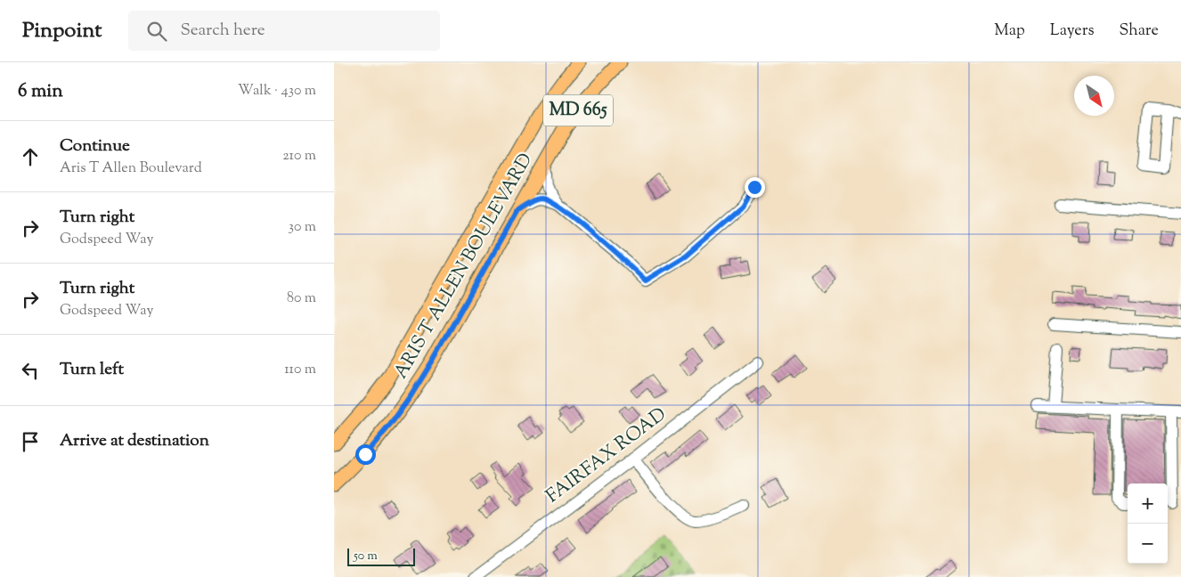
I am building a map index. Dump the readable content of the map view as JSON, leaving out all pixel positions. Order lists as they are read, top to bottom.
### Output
{
  "streets": {
    "main road": ["MD 665", "ARIS T ALLEN BOULEVARD"],
    "street": ["FAIRFAX ROAD"]
  },
  "scale_bar": "50 m",
  "north": "bottom right",
  "page": {
    "header": "Pinpoint",
    "search": "Search here",
    "nav": ["Map", "Layers", "Share"],
    "heading": ["6 min", "Walk · 430 m"],
    "list": [
      ["Continue", "Aris T Allen Boulevard", "210 m"],
      ["Turn right", "Godspeed Way", "30 m"],
      ["Turn right", "Godspeed Way", "80 m"],
      ["Turn left", "110 m"],
      "Arrive at destination"
    ],
    "map_buttons": ["+", "−"],
    "scale": "50 m"
  }
}
